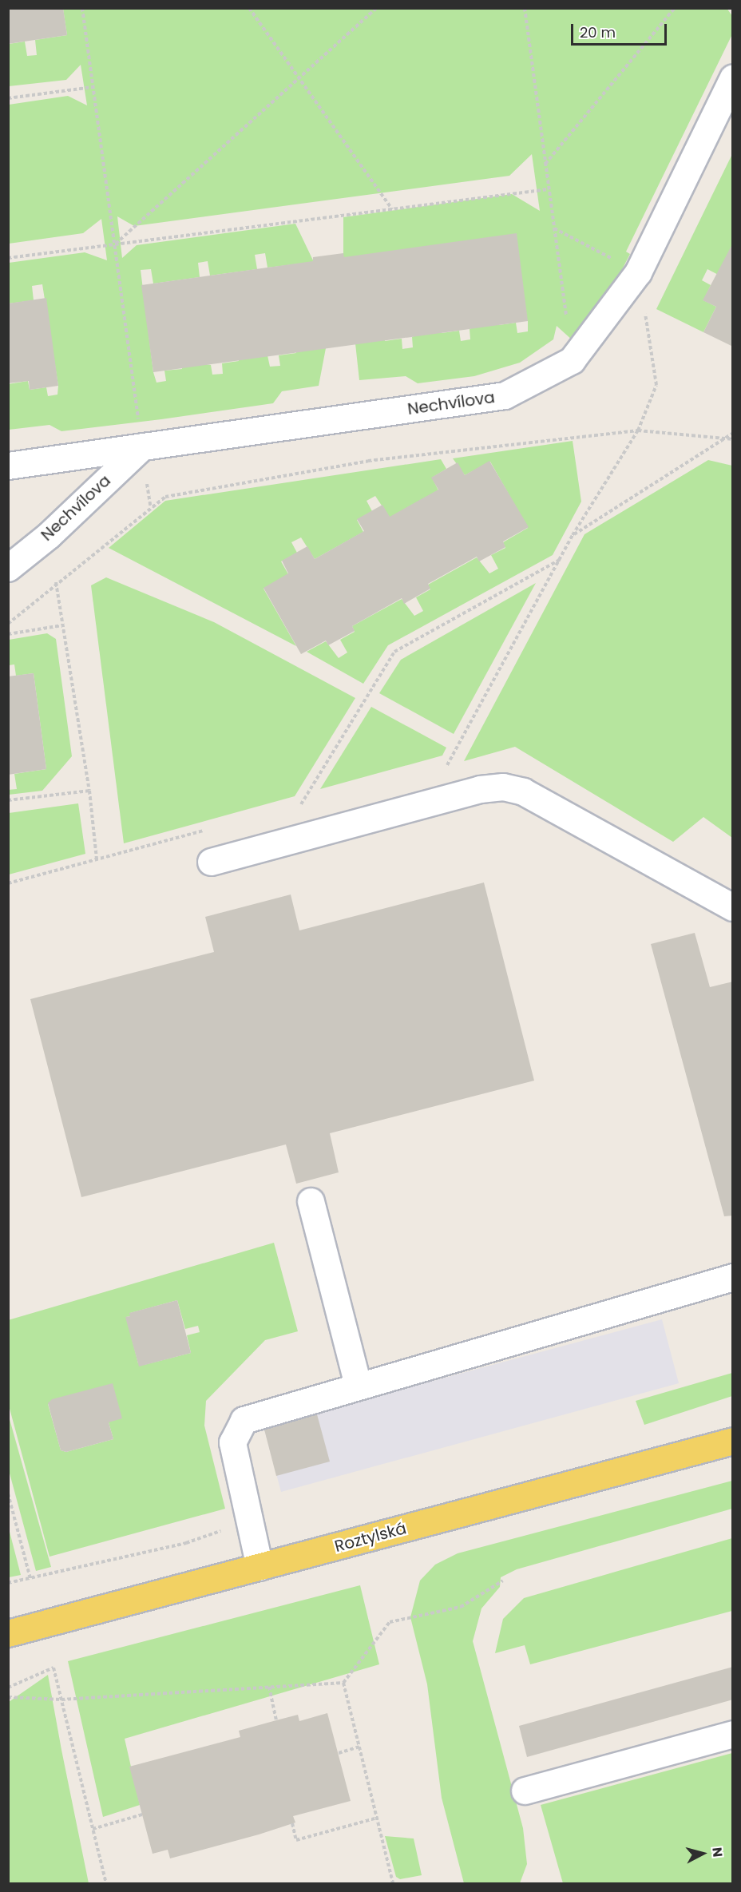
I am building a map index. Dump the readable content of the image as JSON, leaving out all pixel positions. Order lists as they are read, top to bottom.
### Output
{
  "streets": {
    "main road": ["Roztylská"],
    "street": ["Nechvílova"]
  },
  "scale_bar": "20 m",
  "north": "right"
}
